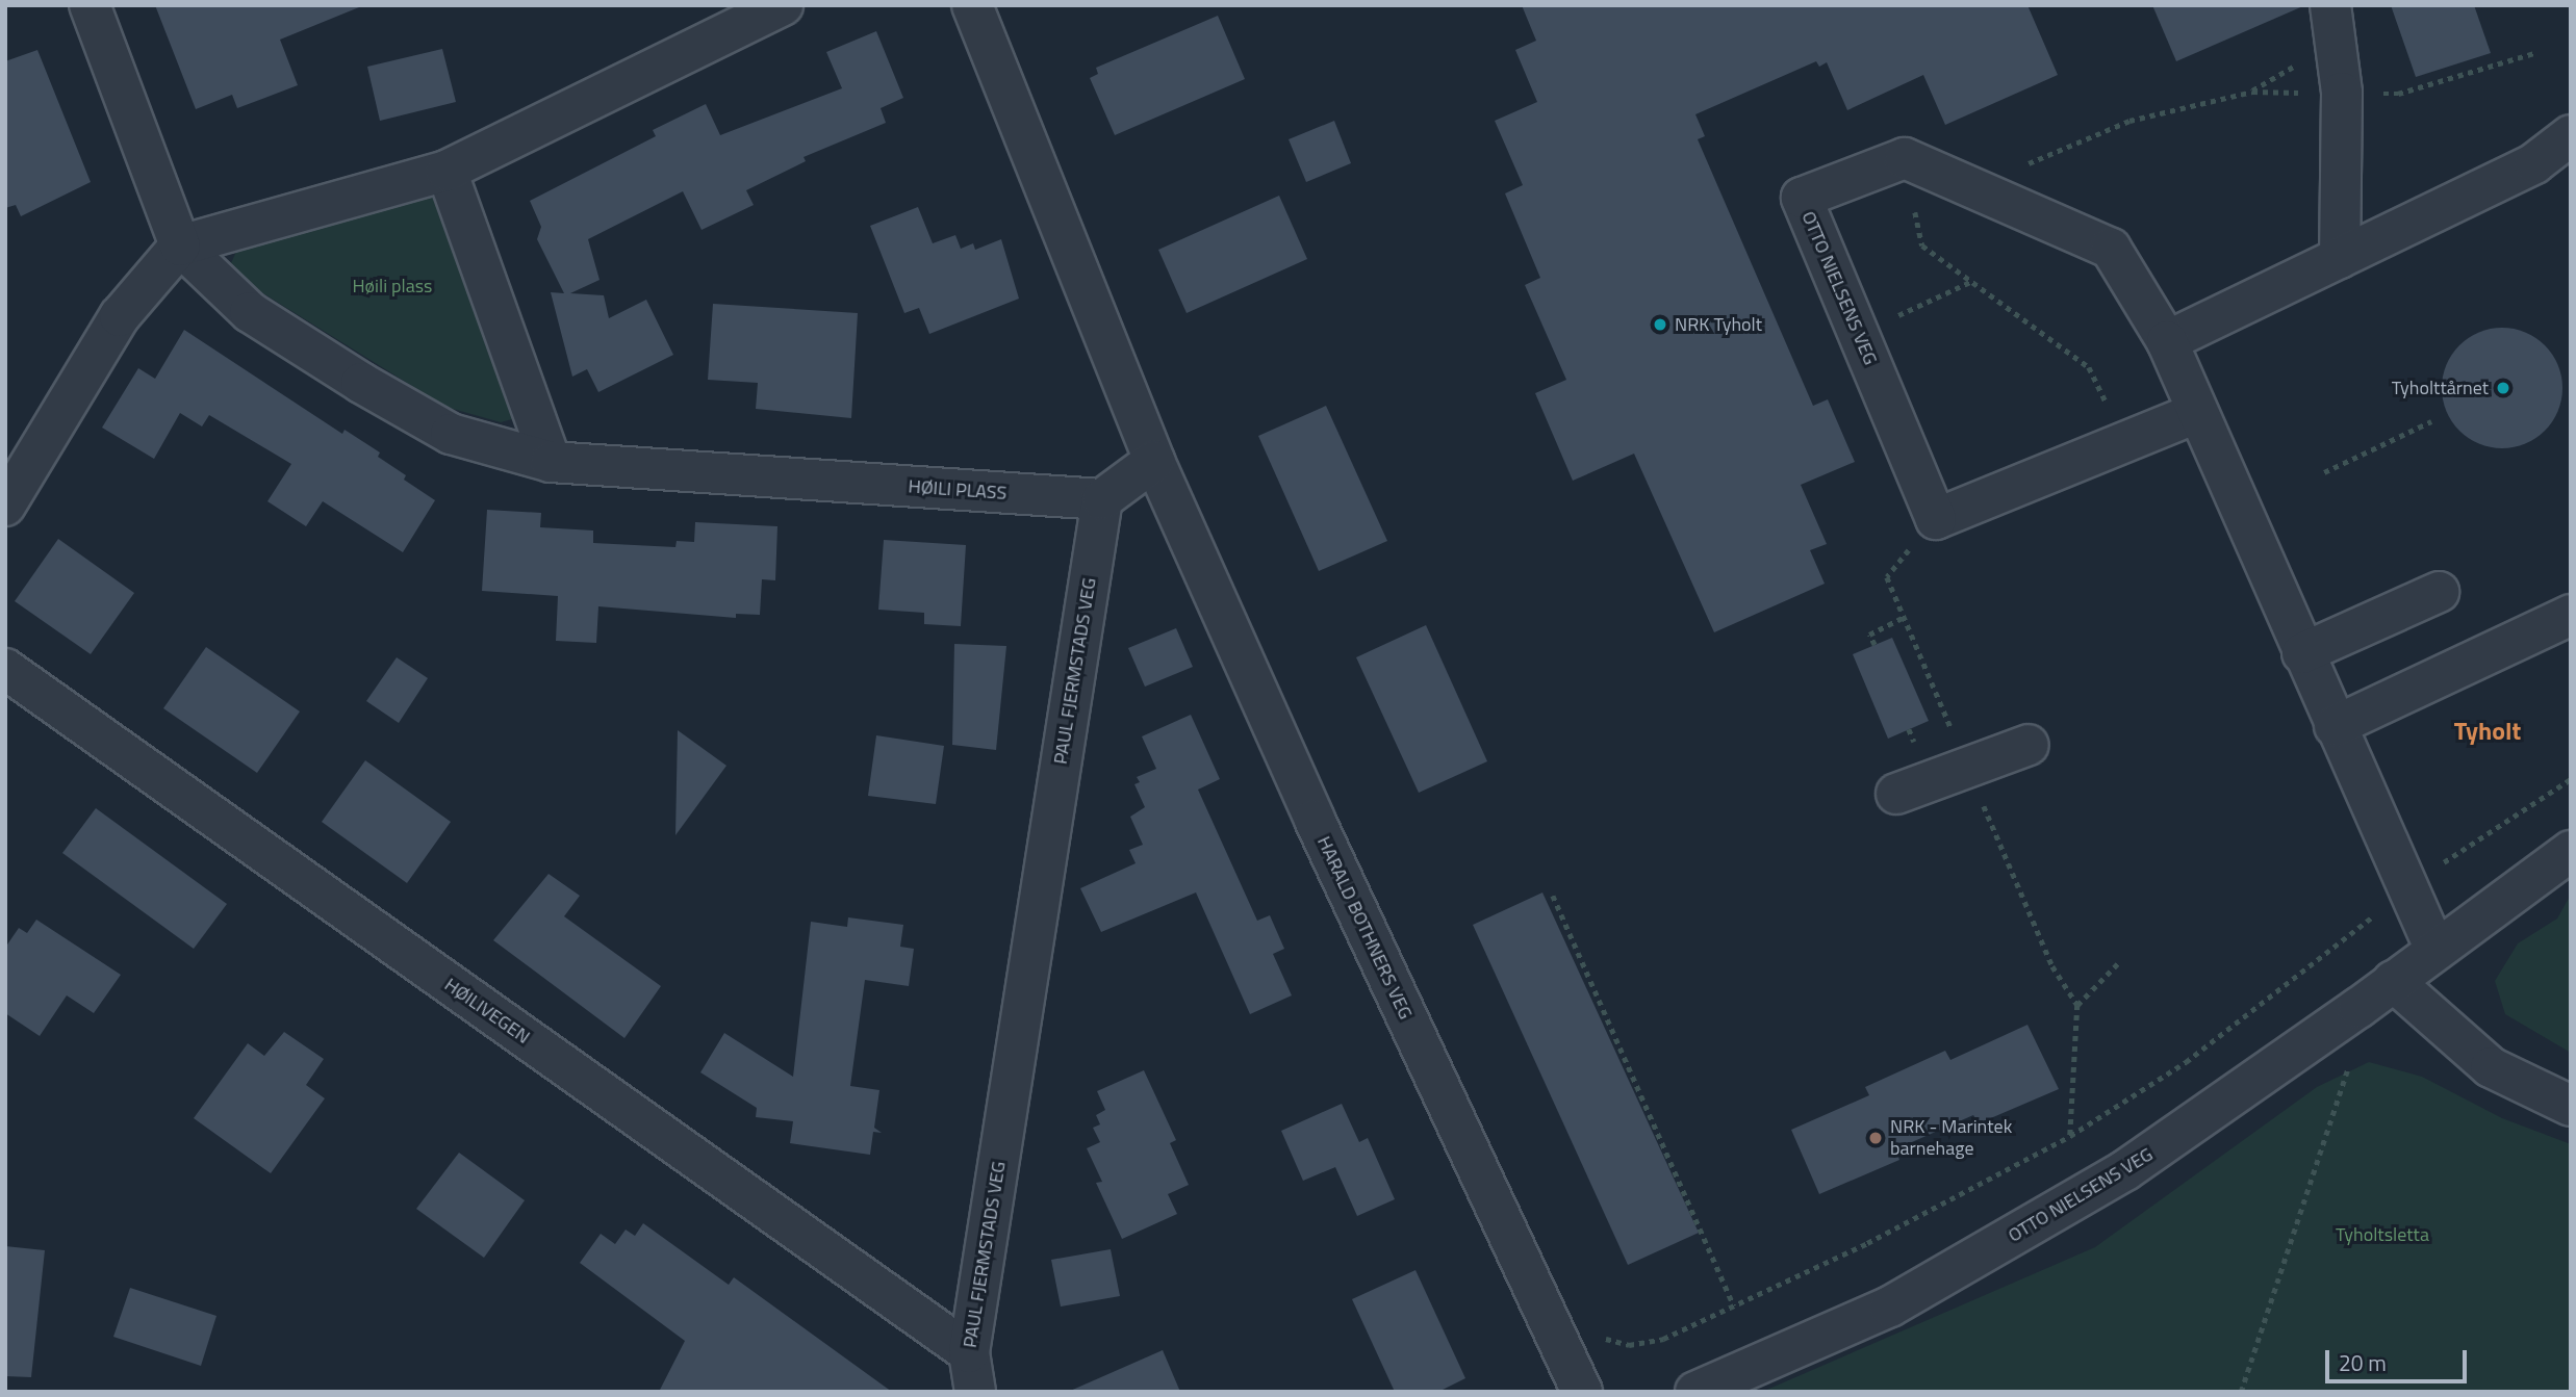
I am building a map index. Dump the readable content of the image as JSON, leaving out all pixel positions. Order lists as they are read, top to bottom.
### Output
{
  "streets": {
    "street": [
      "OTTO NIELSENS VEG",
      "HØILI PLASS",
      "PAUL FJERMSTADS VEG",
      "HARALD BOTHNERS VEG",
      "HØILIVEGEN"
    ]
  },
  "crossings": [
    ["HØILI PLASS", "PAUL FJERMSTADS VEG"],
    ["PAUL FJERMSTADS VEG", "HØILIVEGEN"]
  ],
  "districts": ["Tyholt"],
  "parks": ["Høili plass", "Tyholtsletta"],
  "places": ["NRK Tyholt", "Tyholttårnet", "NRK - Marintek barnehage"],
  "scale_bar": "20 m"
}
